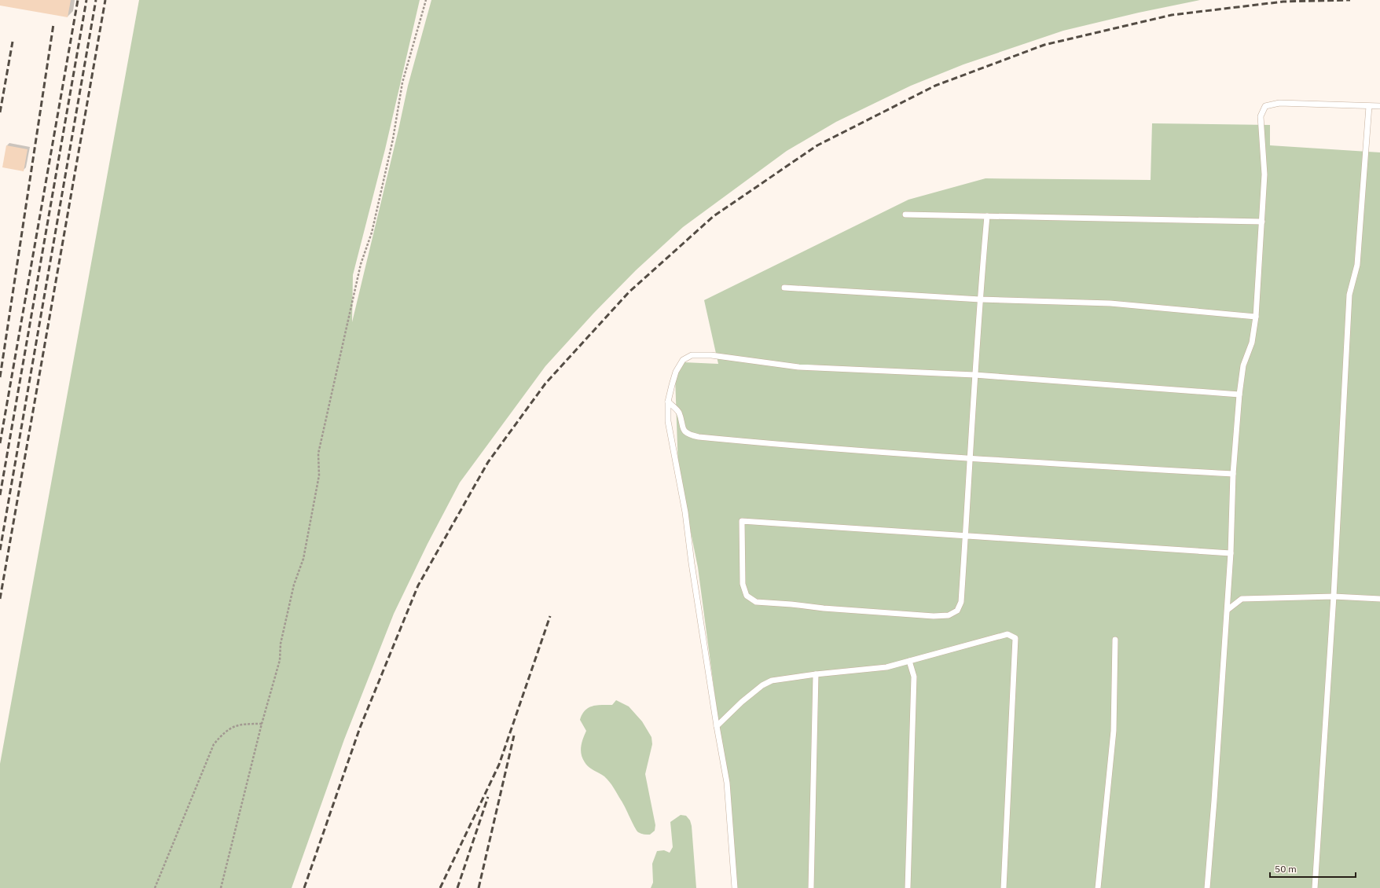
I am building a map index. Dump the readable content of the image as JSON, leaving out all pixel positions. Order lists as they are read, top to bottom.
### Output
{
  "scale_bar": "50 m"
}
